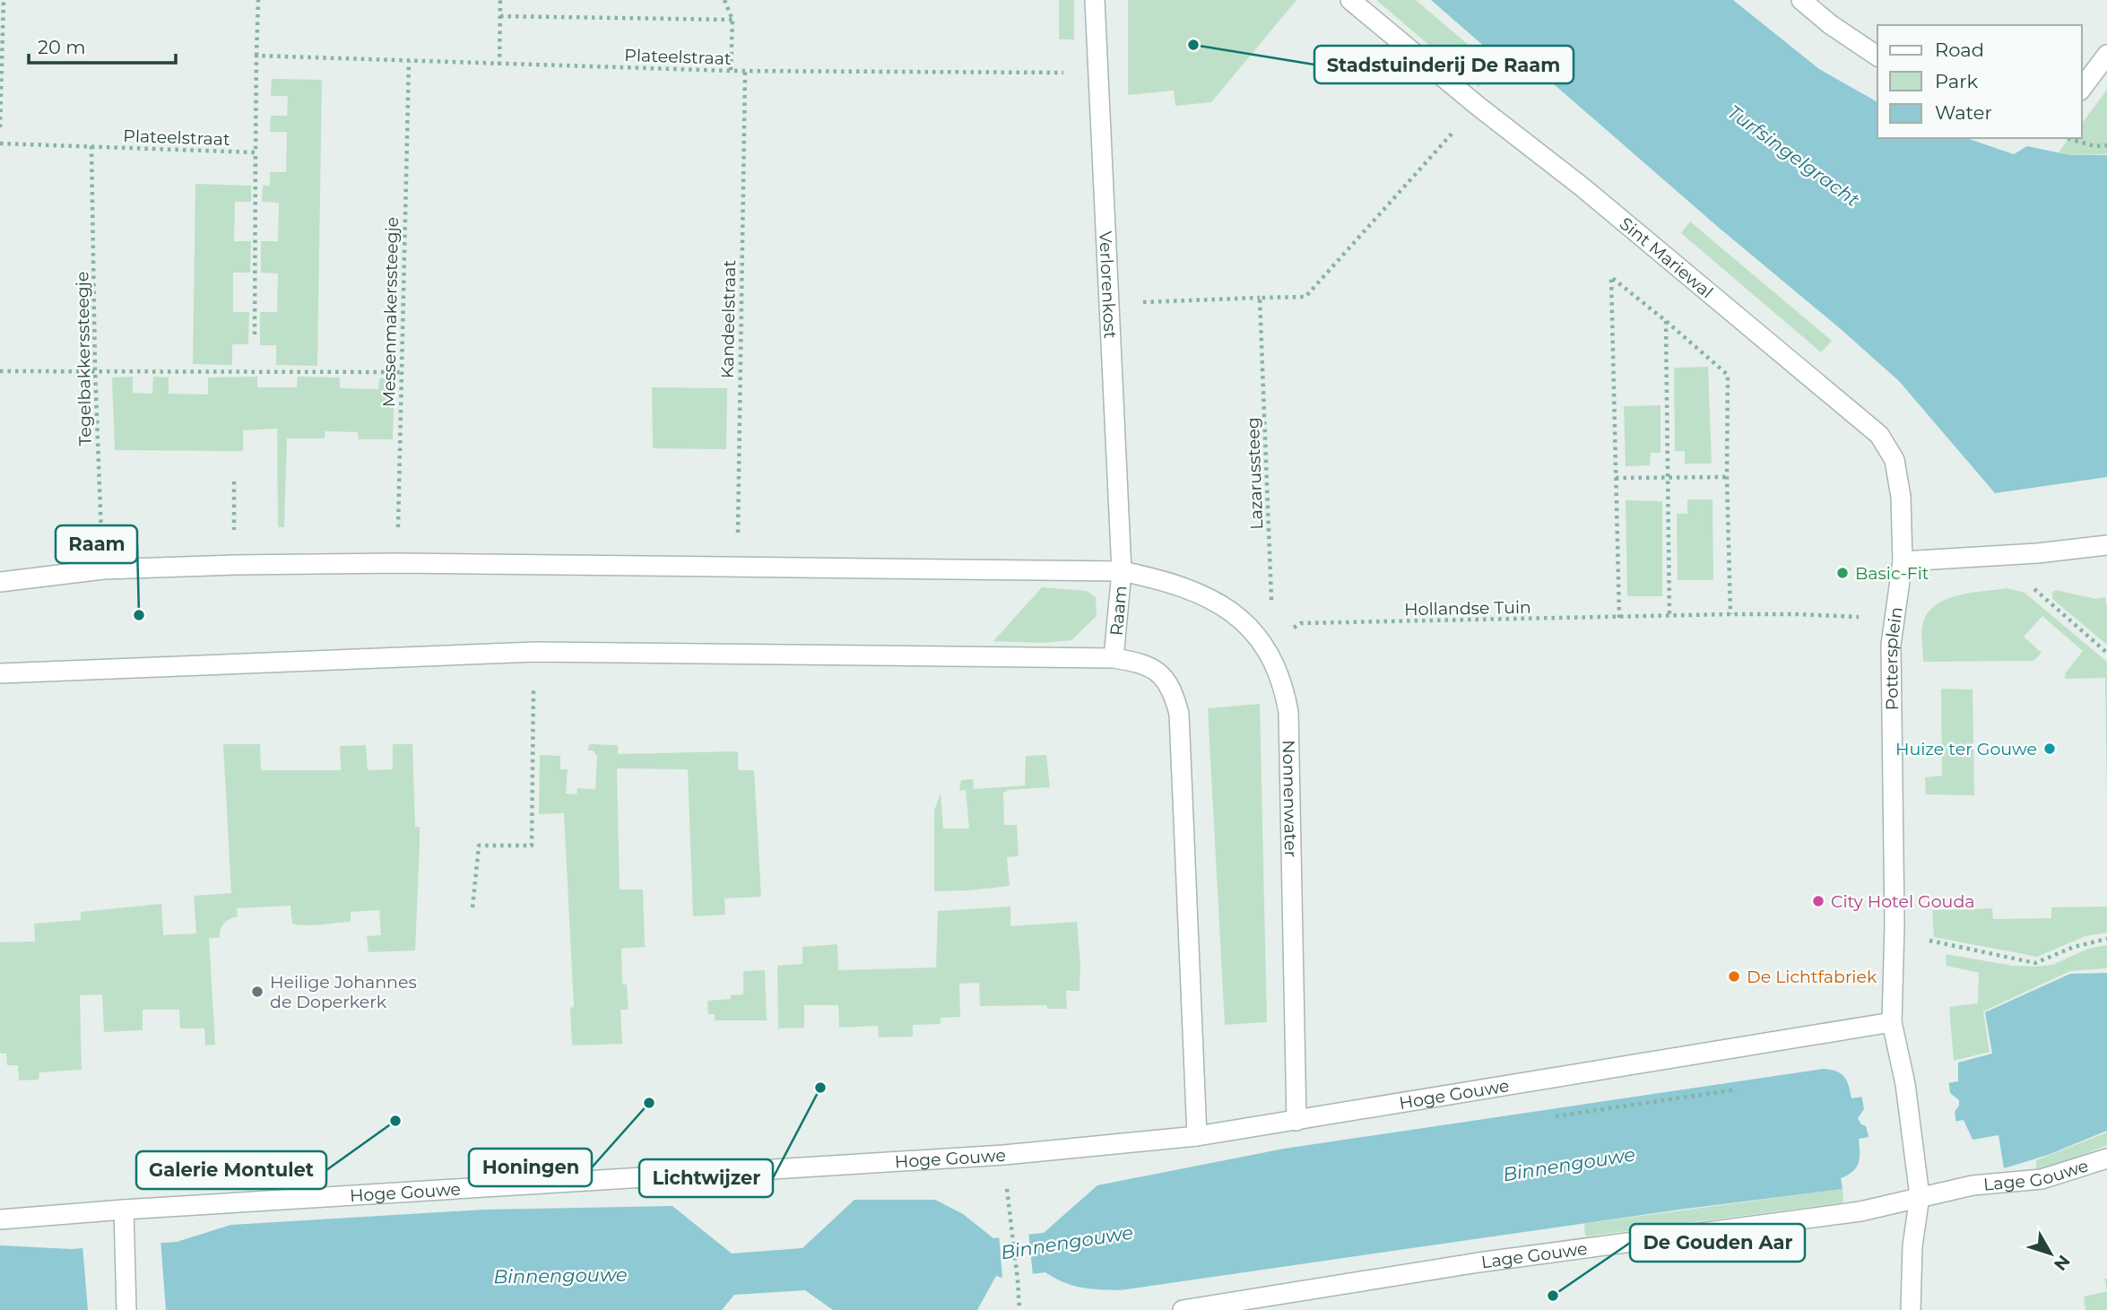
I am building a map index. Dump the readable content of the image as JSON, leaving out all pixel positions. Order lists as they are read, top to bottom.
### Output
{
  "streets": {
    "street": [
      "Sint Mariewal",
      "Verlorenkost",
      "Raam",
      "Pottersplein",
      "Nonnenwater",
      "Hoge Gouwe",
      "Lage Gouwe"
    ],
    "path": [
      "Plateelstraat",
      "Messenmakerssteegje",
      "Kandeelstraat",
      "Tegelbakkerssteegje",
      "Lazarussteeg",
      "Hollandse Tuin"
    ]
  },
  "crossings": [
    ["Plateelstraat", "Verlorenkost"],
    ["Plateelstraat", "Messenmakerssteegje"],
    ["Plateelstraat", "Kandeelstraat"],
    ["Plateelstraat", "Tegelbakkerssteegje"],
    ["Sint Mariewal", "Pottersplein"],
    ["Verlorenkost", "Raam"],
    ["Verlorenkost", "Nonnenwater"],
    ["Messenmakerssteegje", "Raam"],
    ["Kandeelstraat", "Raam"],
    ["Tegelbakkerssteegje", "Raam"],
    ["Lazarussteeg", "Nonnenwater"],
    ["Raam", "Nonnenwater"],
    ["Pottersplein", "Hoge Gouwe"],
    ["Pottersplein", "Lage Gouwe"],
    ["Nonnenwater", "Hoge Gouwe"]
  ],
  "water": ["Turfsingelgracht", "Binnengouwe"],
  "places": [
    "Stadstuinderij De Raam",
    "Basic-Fit",
    "Raam",
    "Huize ter Gouwe",
    "City Hotel Gouda",
    "De Lichtfabriek",
    "Heilige Johannes de Doperkerk",
    "Lichtwijzer",
    "Honingen",
    "Galerie Montulet",
    "De Gouden Aar"
  ],
  "legend": ["Road", "Park", "Water"],
  "scale_bar": "20 m",
  "north": "bottom right"
}
